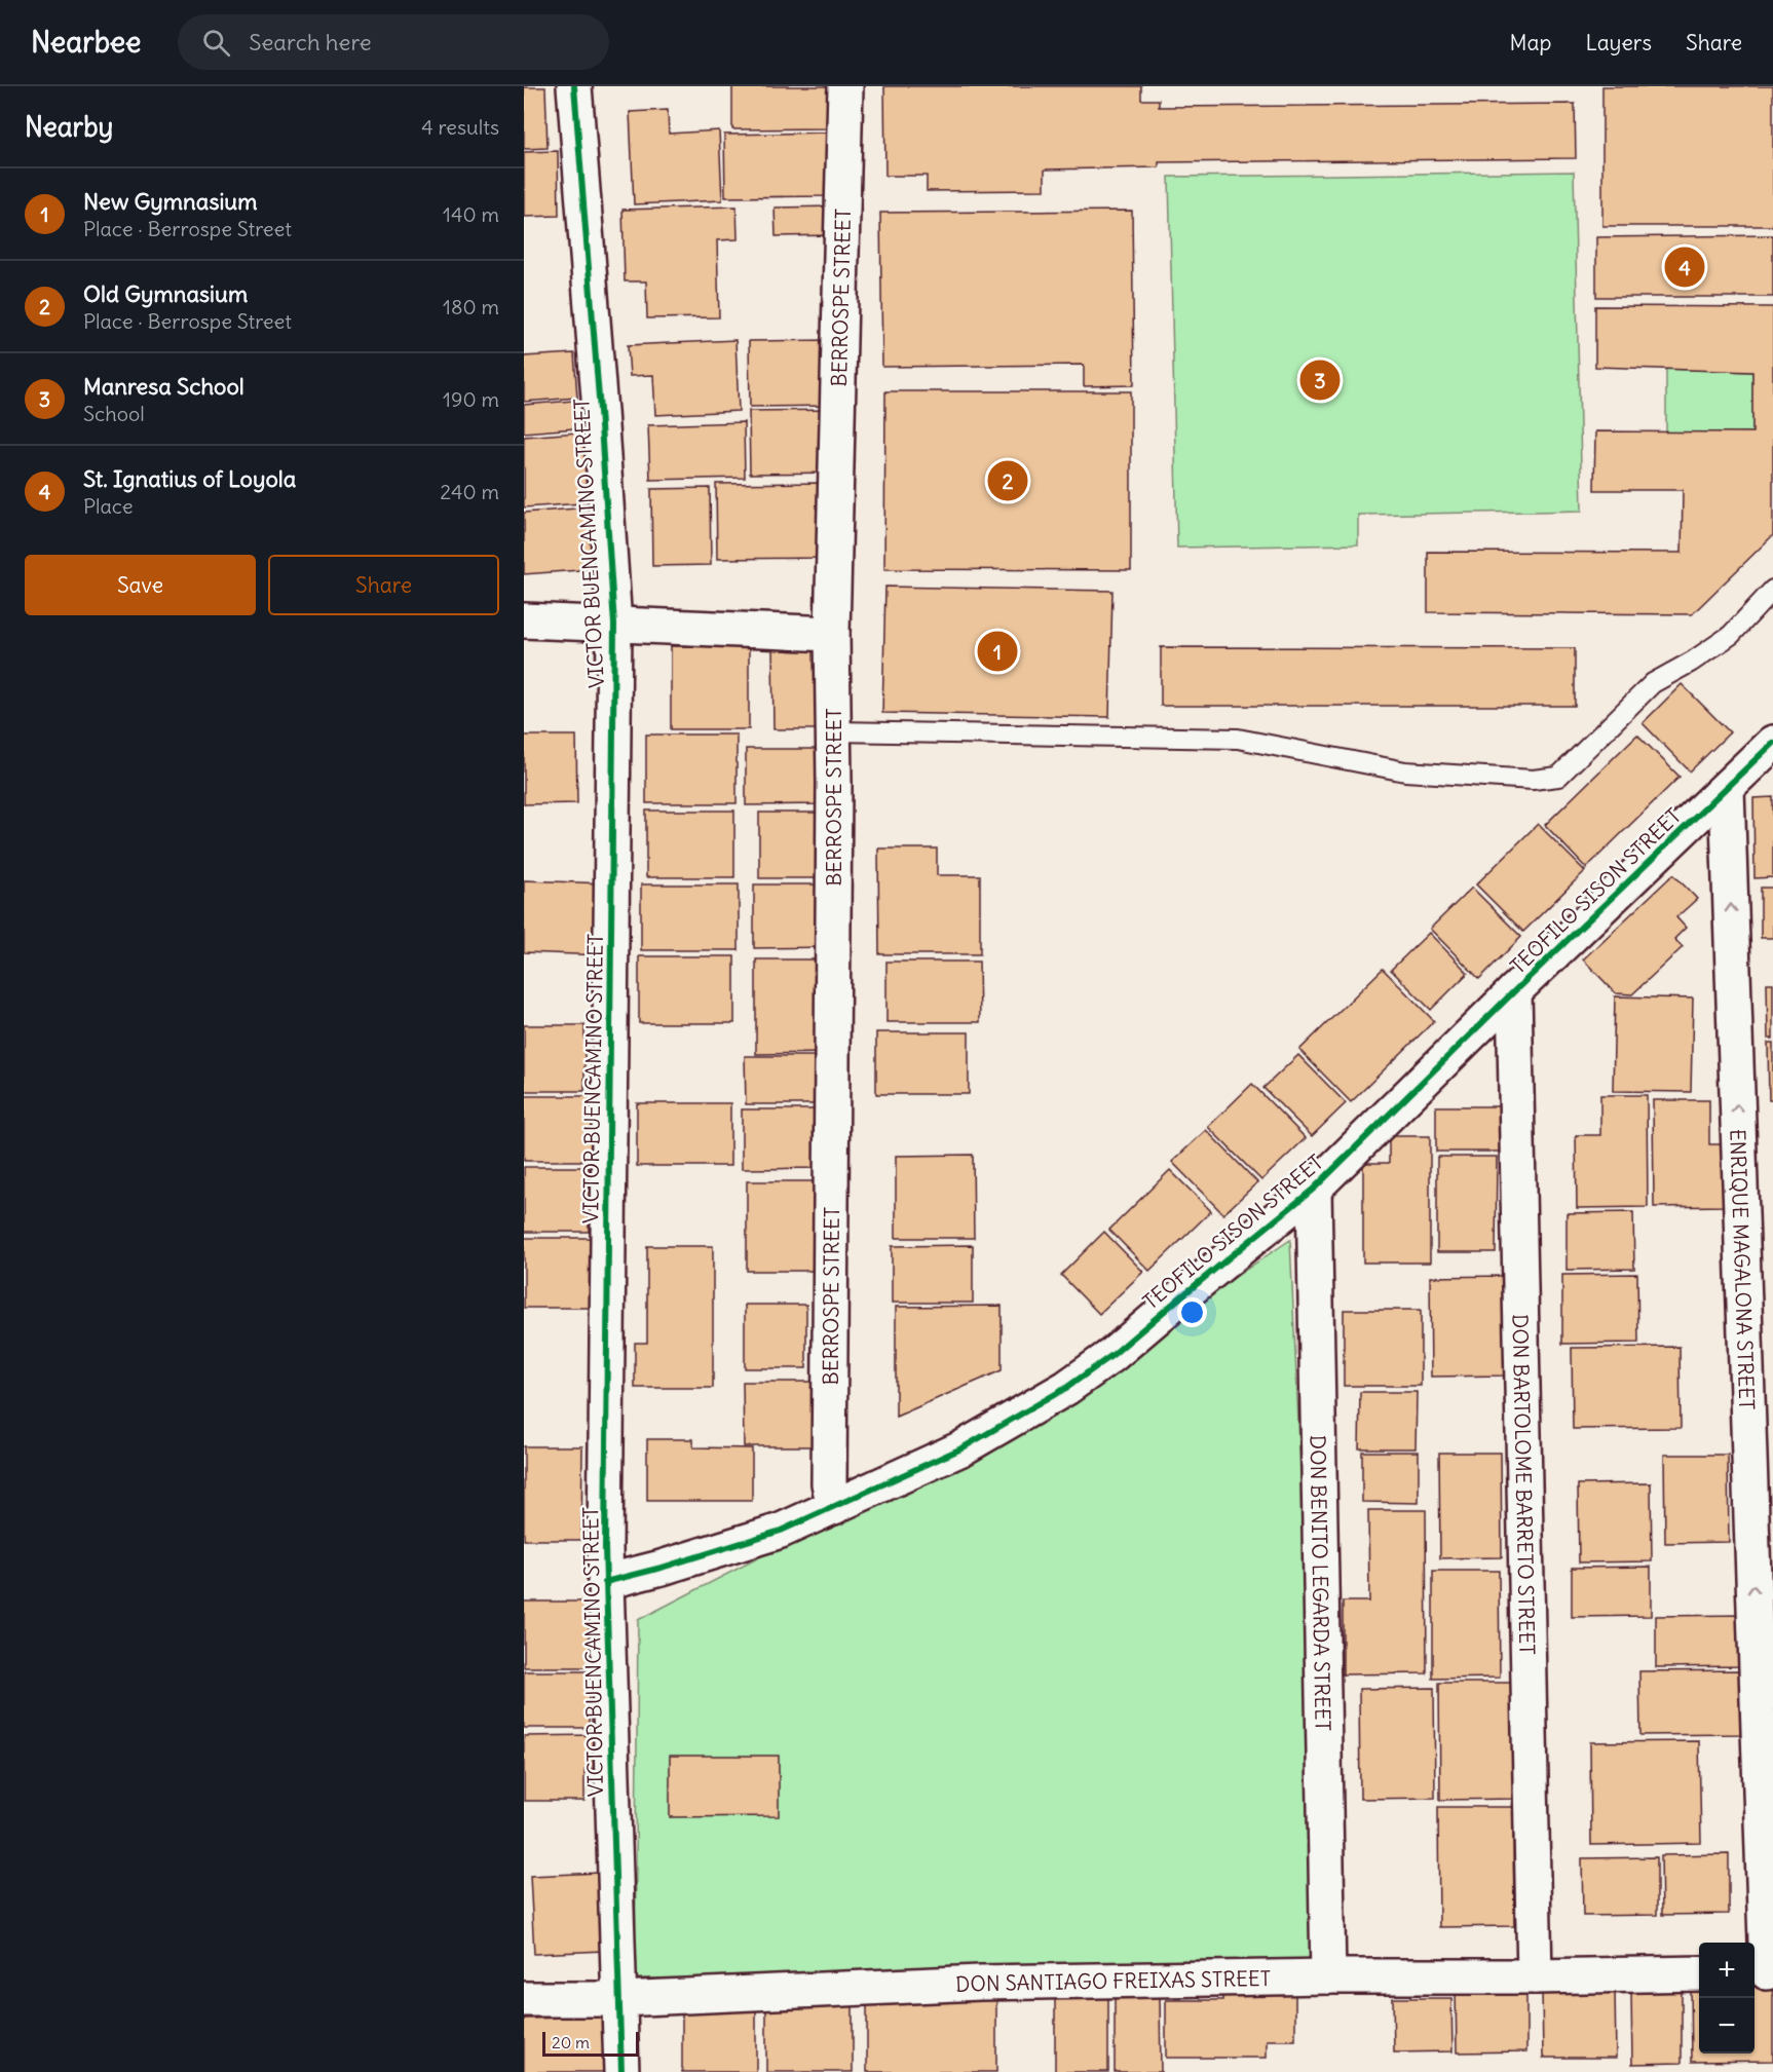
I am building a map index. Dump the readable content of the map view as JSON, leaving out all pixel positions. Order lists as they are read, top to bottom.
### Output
{
  "streets": {
    "street": [
      "BERROSPE STREET",
      "VICTOR BUENCAMINO STREET",
      "TEOFILO SISON STREET",
      "ENRIQUE MAGALONA STREET",
      "DON BARTOLOME BARRETO STREET",
      "DON BENITO LEGARDA STREET",
      "DON SANTIAGO FREIXAS STREET"
    ]
  },
  "crossings": [
    ["BERROSPE STREET", "TEOFILO SISON STREET"],
    ["VICTOR BUENCAMINO STREET", "TEOFILO SISON STREET"],
    ["VICTOR BUENCAMINO STREET", "DON SANTIAGO FREIXAS STREET"],
    ["TEOFILO SISON STREET", "ENRIQUE MAGALONA STREET"],
    ["TEOFILO SISON STREET", "DON BARTOLOME BARRETO STREET"],
    ["TEOFILO SISON STREET", "DON BENITO LEGARDA STREET"],
    ["DON BARTOLOME BARRETO STREET", "DON SANTIAGO FREIXAS STREET"],
    ["DON BENITO LEGARDA STREET", "DON SANTIAGO FREIXAS STREET"]
  ],
  "one_way": ["ENRIQUE MAGALONA STREET"],
  "scale_bar": "20 m",
  "page": {
    "header": "Nearbee",
    "search": "Search here",
    "nav": ["Map", "Layers", "Share"],
    "heading": ["Nearby", "4 results"],
    "list": [
      {
        "mark": "1",
        "name": "New Gymnasium",
        "note": "Place · Berrospe Street",
        "value": "140 m"
      },
      {
        "mark": "2",
        "name": "Old Gymnasium",
        "note": "Place · Berrospe Street",
        "value": "180 m"
      },
      {
        "mark": "3",
        "name": "Manresa School",
        "note": "School",
        "value": "190 m"
      },
      {
        "mark": "4",
        "name": "St. Ignatius of Loyola",
        "note": "Place",
        "value": "240 m"
      }
    ],
    "pins": [
      "4",
      "3",
      "2",
      "1"
    ],
    "buttons": ["Save", "Share"],
    "map_buttons": ["+", "−"],
    "scale": "20 m"
  }
}
